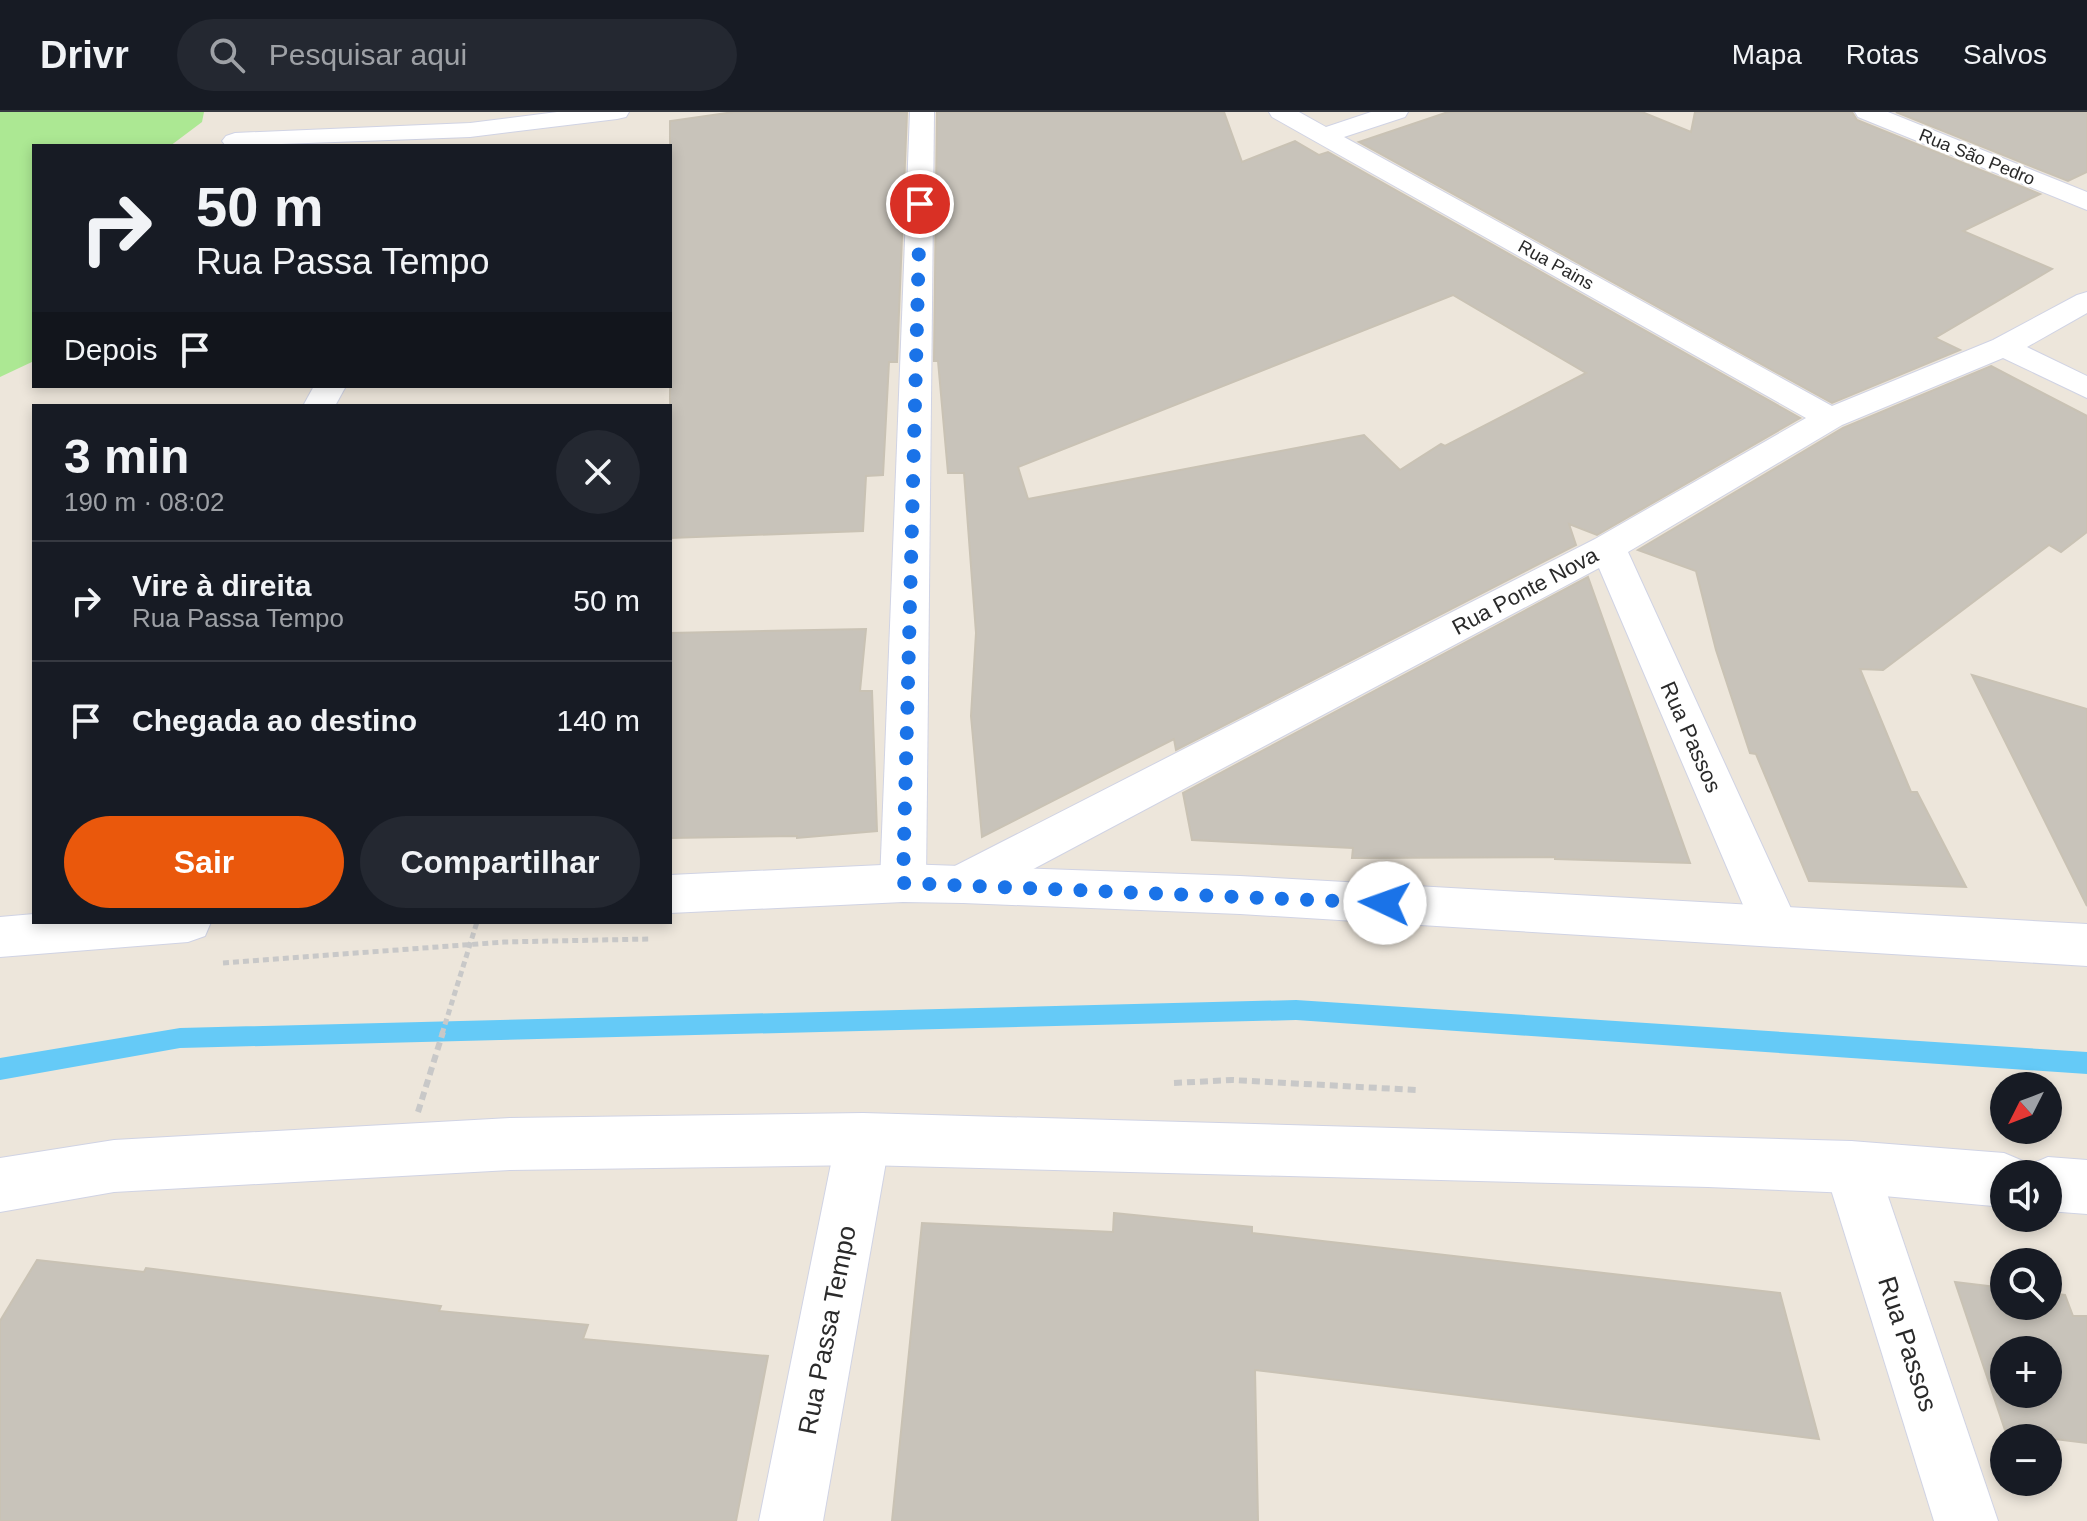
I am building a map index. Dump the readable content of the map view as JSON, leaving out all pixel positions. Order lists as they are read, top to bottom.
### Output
{
  "streets": {
    "street": [
      "Rua São Pedro",
      "Rua Pains",
      "Rua Ponte Nova",
      "Rua Passos",
      "Rua Passa Tempo"
    ]
  },
  "crossings": [
    ["Rua Pains", "Rua Ponte Nova"],
    ["Rua Ponte Nova", "Rua Passos"]
  ],
  "north": "bottom left",
  "page": {
    "header": "Drivr",
    "search": "Pesquisar aqui",
    "nav": ["Mapa", "Rotas", "Salvos"],
    "turn": ["50 m", "Rua Passa Tempo"],
    "then": "Depois",
    "heading": ["3 min", "190 m · 08:02"],
    "list": [
      {
        "name": "Vire à direita",
        "note": "Rua Passa Tempo",
        "value": "50 m"
      },
      {
        "name": "Chegada ao destino",
        "value": "140 m"
      }
    ],
    "buttons": ["Sair", "Compartilhar"],
    "map_buttons": ["+", "−"]
  }
}
